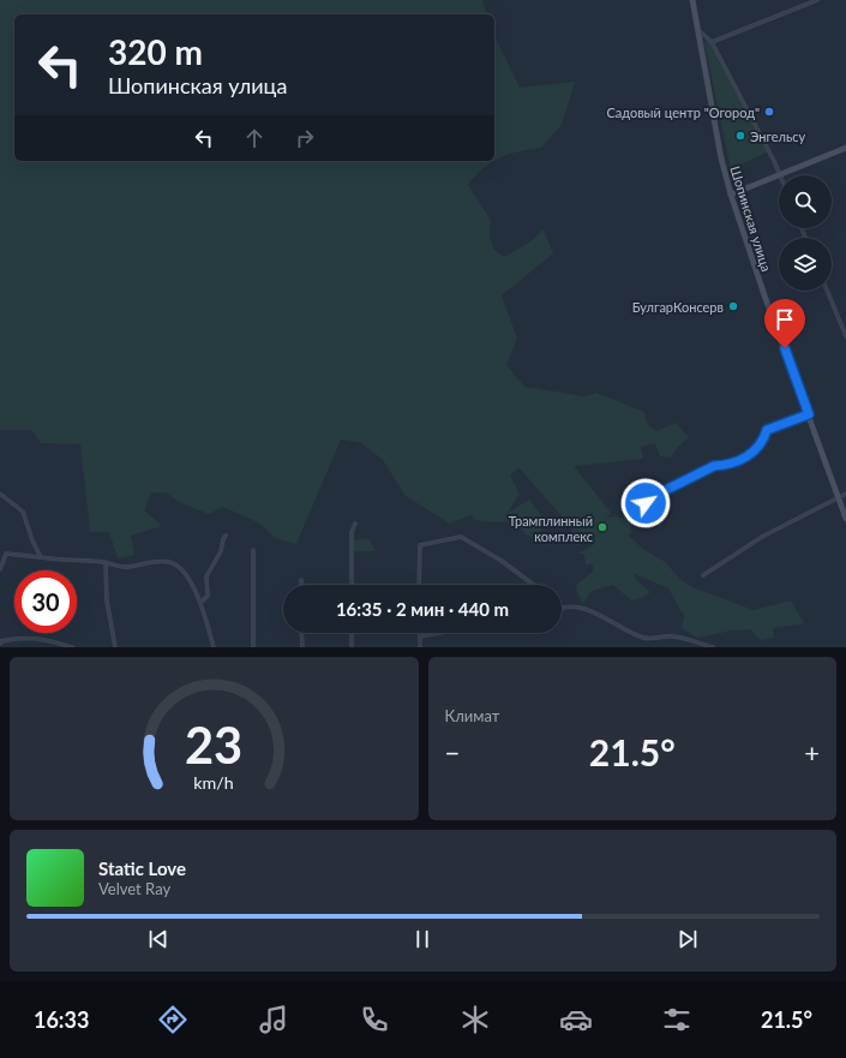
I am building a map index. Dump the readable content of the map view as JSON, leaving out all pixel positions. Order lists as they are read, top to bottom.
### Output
{
  "streets": {
    "street": ["Шопинская улица"]
  },
  "places": [
    "Садовый центр \"Огород\"",
    "Энгельсу",
    "БулгарКонсерв",
    "Трамплинный комплекс"
  ],
  "page": {
    "turn": ["320 m", "Шопинская улица"],
    "limit": "30",
    "trip": "16:35 · 2 мин · 440 m",
    "tile": "Климат",
    "heat": ["−", "21.5°", "+"],
    "song": ["Static Love", "Velvet Ray"],
    "tabs": ["16:33", "21.5°"],
    "gauge": ["23", "km/h"]
  }
}
